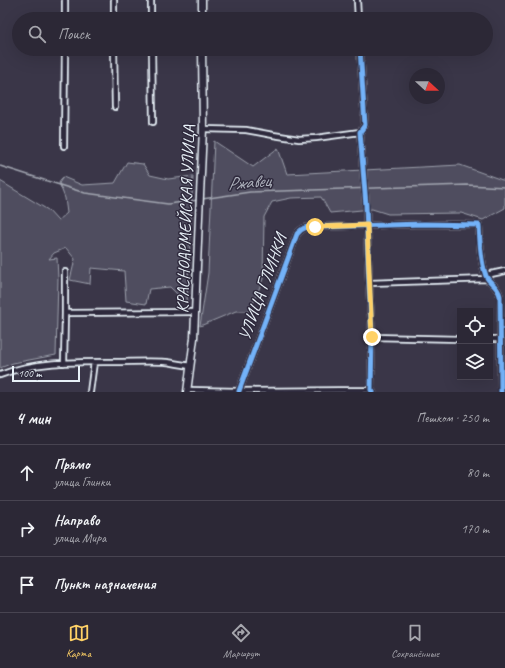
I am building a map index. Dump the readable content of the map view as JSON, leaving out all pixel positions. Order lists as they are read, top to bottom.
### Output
{
  "streets": {
    "street": ["КРАСНОАРМЕЙСКАЯ УЛИЦА", "УЛИЦА ГЛИНКИ"]
  },
  "water": ["Ржавец"],
  "scale_bar": "100 m",
  "north": "right",
  "page": {
    "search": "Поиск",
    "scale": "100 m",
    "heading": ["4 мин", "Пешком · 250 m"],
    "list": [
      ["Прямо", "улица Глинки", "80 m"],
      ["Направо", "улица Мира", "170 m"],
      "Пункт назначения"
    ],
    "nav": ["Карта", "Маршрут", "Сохранённые"]
  }
}
